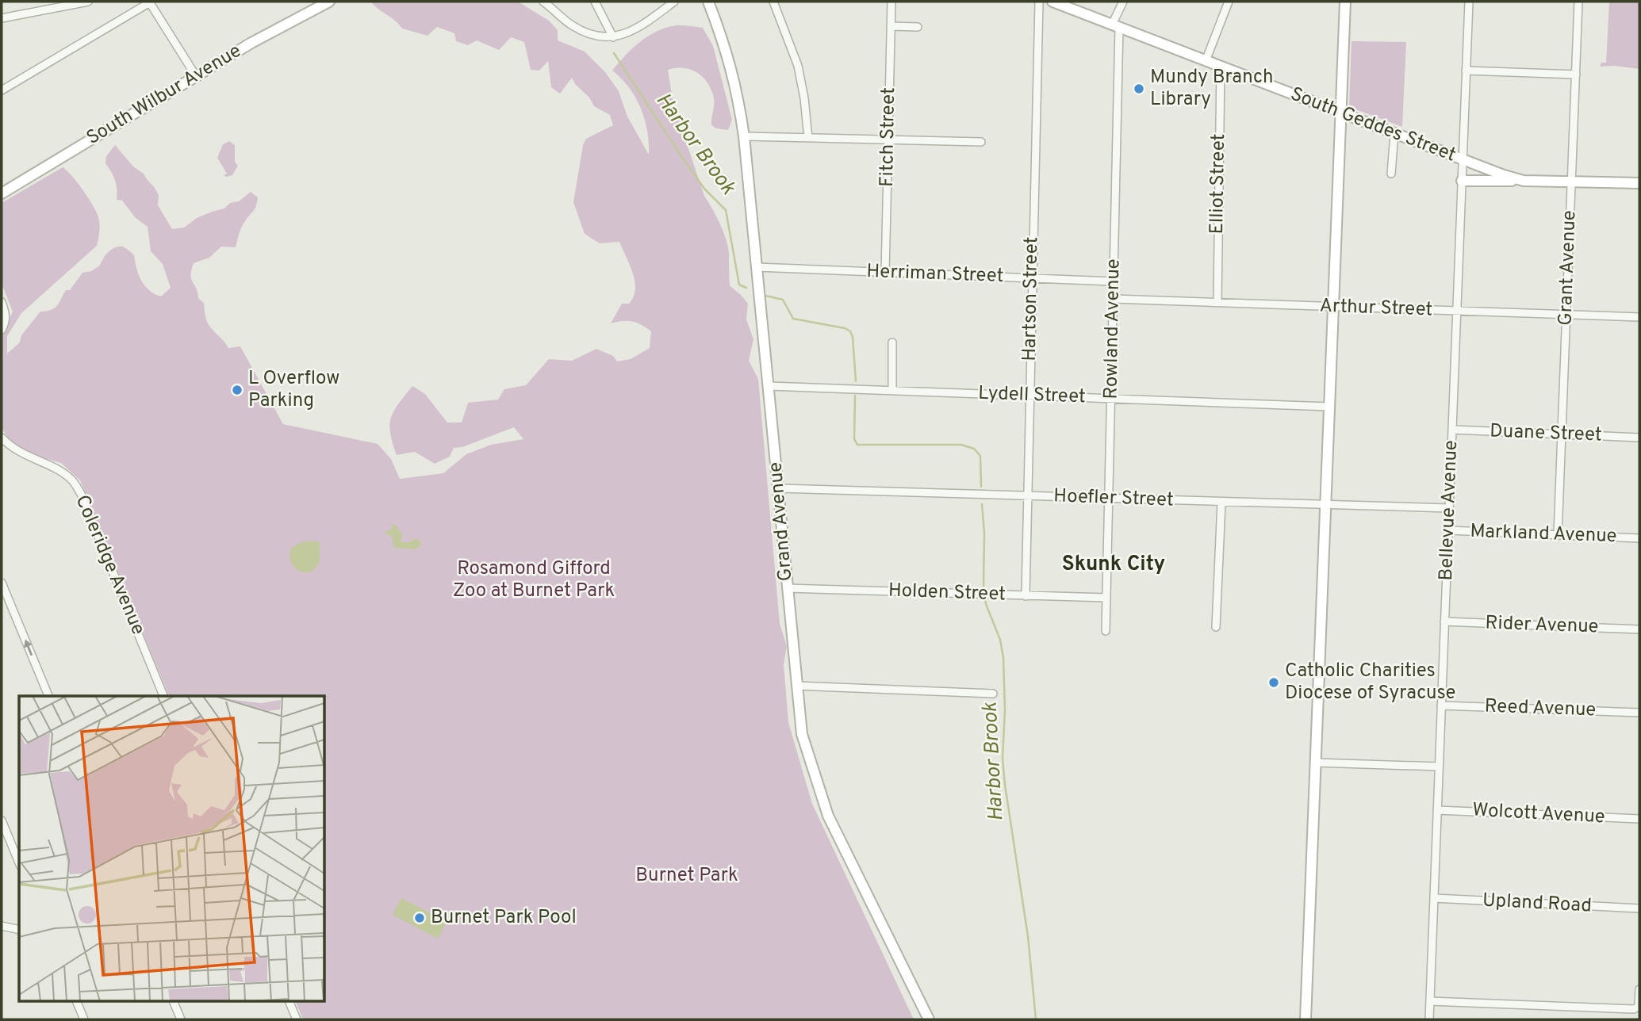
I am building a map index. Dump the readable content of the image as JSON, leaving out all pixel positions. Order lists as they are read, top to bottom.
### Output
{
  "streets": {
    "main road": ["South Wilbur Avenue", "South Geddes Street", "Grand Avenue"],
    "street": [
      "Fitch Street",
      "Elliot Street",
      "Grant Avenue",
      "Herriman Street",
      "Hartson Street",
      "Arthur Street",
      "Rowland Avenue",
      "Lydell Street",
      "Duane Street",
      "Hoefler Street",
      "Bellevue Avenue",
      "Markland Avenue",
      "Coleridge Avenue",
      "Holden Street",
      "Rider Avenue",
      "Reed Avenue",
      "Wolcott Avenue",
      "Upland Road"
    ]
  },
  "crossings": [
    ["South Geddes Street", "Elliot Street"],
    ["South Geddes Street", "Grant Avenue"],
    ["South Geddes Street", "Rowland Avenue"],
    ["South Geddes Street", "Bellevue Avenue"],
    ["Fitch Street", "Herriman Street"],
    ["Elliot Street", "Arthur Street"],
    ["Grant Avenue", "Arthur Street"],
    ["Grant Avenue", "Duane Street"],
    ["Grant Avenue", "Markland Avenue"],
    ["Herriman Street", "Hartson Street"],
    ["Herriman Street", "Rowland Avenue"],
    ["Herriman Street", "Grand Avenue"],
    ["Hartson Street", "Lydell Street"],
    ["Hartson Street", "Hoefler Street"],
    ["Hartson Street", "Holden Street"],
    ["Arthur Street", "Rowland Avenue"],
    ["Arthur Street", "Bellevue Avenue"],
    ["Rowland Avenue", "Lydell Street"],
    ["Rowland Avenue", "Hoefler Street"],
    ["Rowland Avenue", "Holden Street"],
    ["Lydell Street", "Grand Avenue"],
    ["Duane Street", "Bellevue Avenue"],
    ["Hoefler Street", "Bellevue Avenue"],
    ["Hoefler Street", "Grand Avenue"],
    ["Bellevue Avenue", "Markland Avenue"],
    ["Bellevue Avenue", "Rider Avenue"],
    ["Bellevue Avenue", "Reed Avenue"],
    ["Bellevue Avenue", "Wolcott Avenue"],
    ["Bellevue Avenue", "Upland Road"],
    ["Grand Avenue", "Holden Street"]
  ],
  "districts": ["Skunk City"],
  "water": ["Harbor Brook"],
  "parks": ["Rosamond Gifford Zoo at Burnet Park", "Burnet Park"],
  "places": [
    "Mundy Branch Library",
    "L Overflow Parking",
    "Catholic Charities Diocese of Syracuse",
    "Burnet Park Pool"
  ]
}
